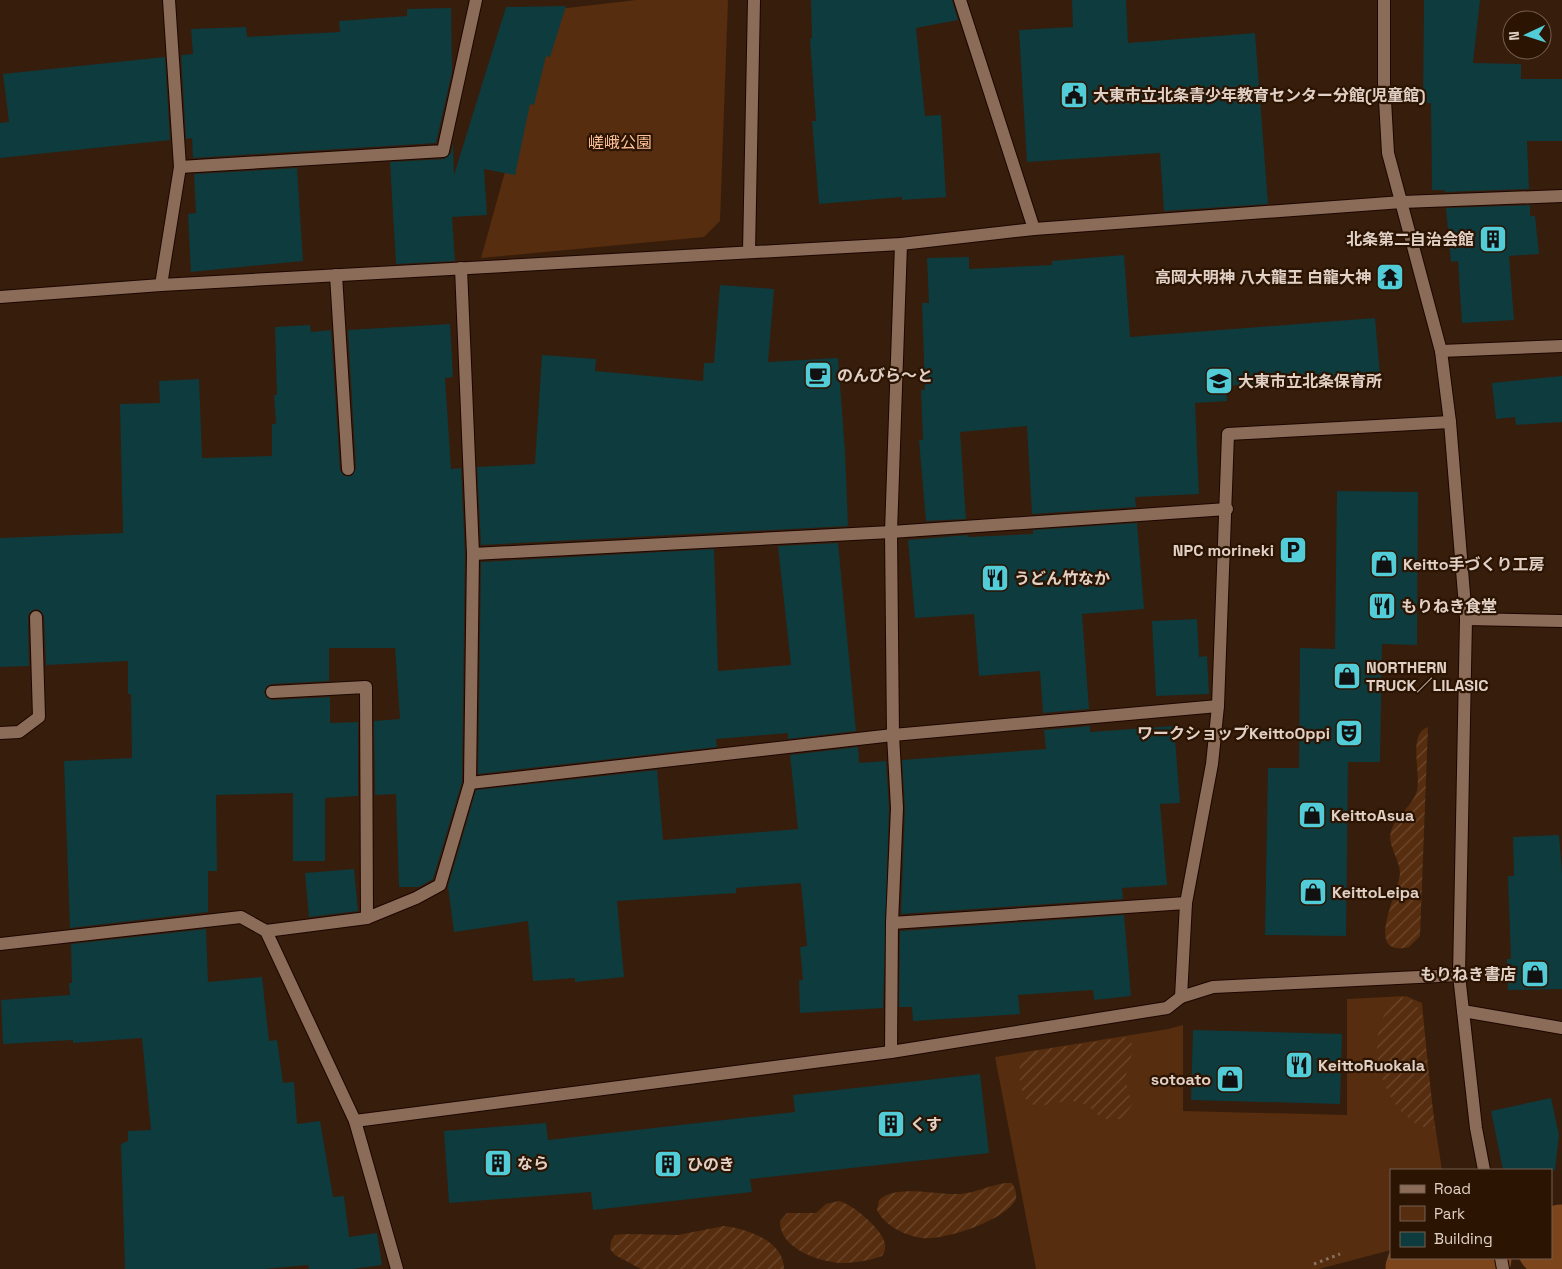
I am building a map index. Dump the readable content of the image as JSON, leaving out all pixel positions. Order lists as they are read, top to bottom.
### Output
{
  "parks": ["嵯峨公園"],
  "places": {
    "public building": ["大東市立北条青少年教育センター分館(児童館)"],
    "building": [
      "北条第二自治会館",
      "くす",
      "なら",
      "ひのき"
    ],
    "temple": ["高岡大明神 八大龍王 白龍大神"],
    "cafe": ["のんびら～と"],
    "school or university": ["大東市立北条保育所"],
    "parking": ["NPC morineki"],
    "shop": [
      "Keitto手づくり工房",
      "NORTHERN TRUCK／LILASIC",
      "KeittoAsua",
      "KeittoLeipa",
      "もりねき書店",
      "sotoato"
    ],
    "restaurant": ["うどん竹なか", "もりねき食堂", "KeittoRuokala"],
    "theatre": ["ワークショップKeittoOppi"]
  },
  "legend": ["Road", "Park", "Building"],
  "north": "left"
}
